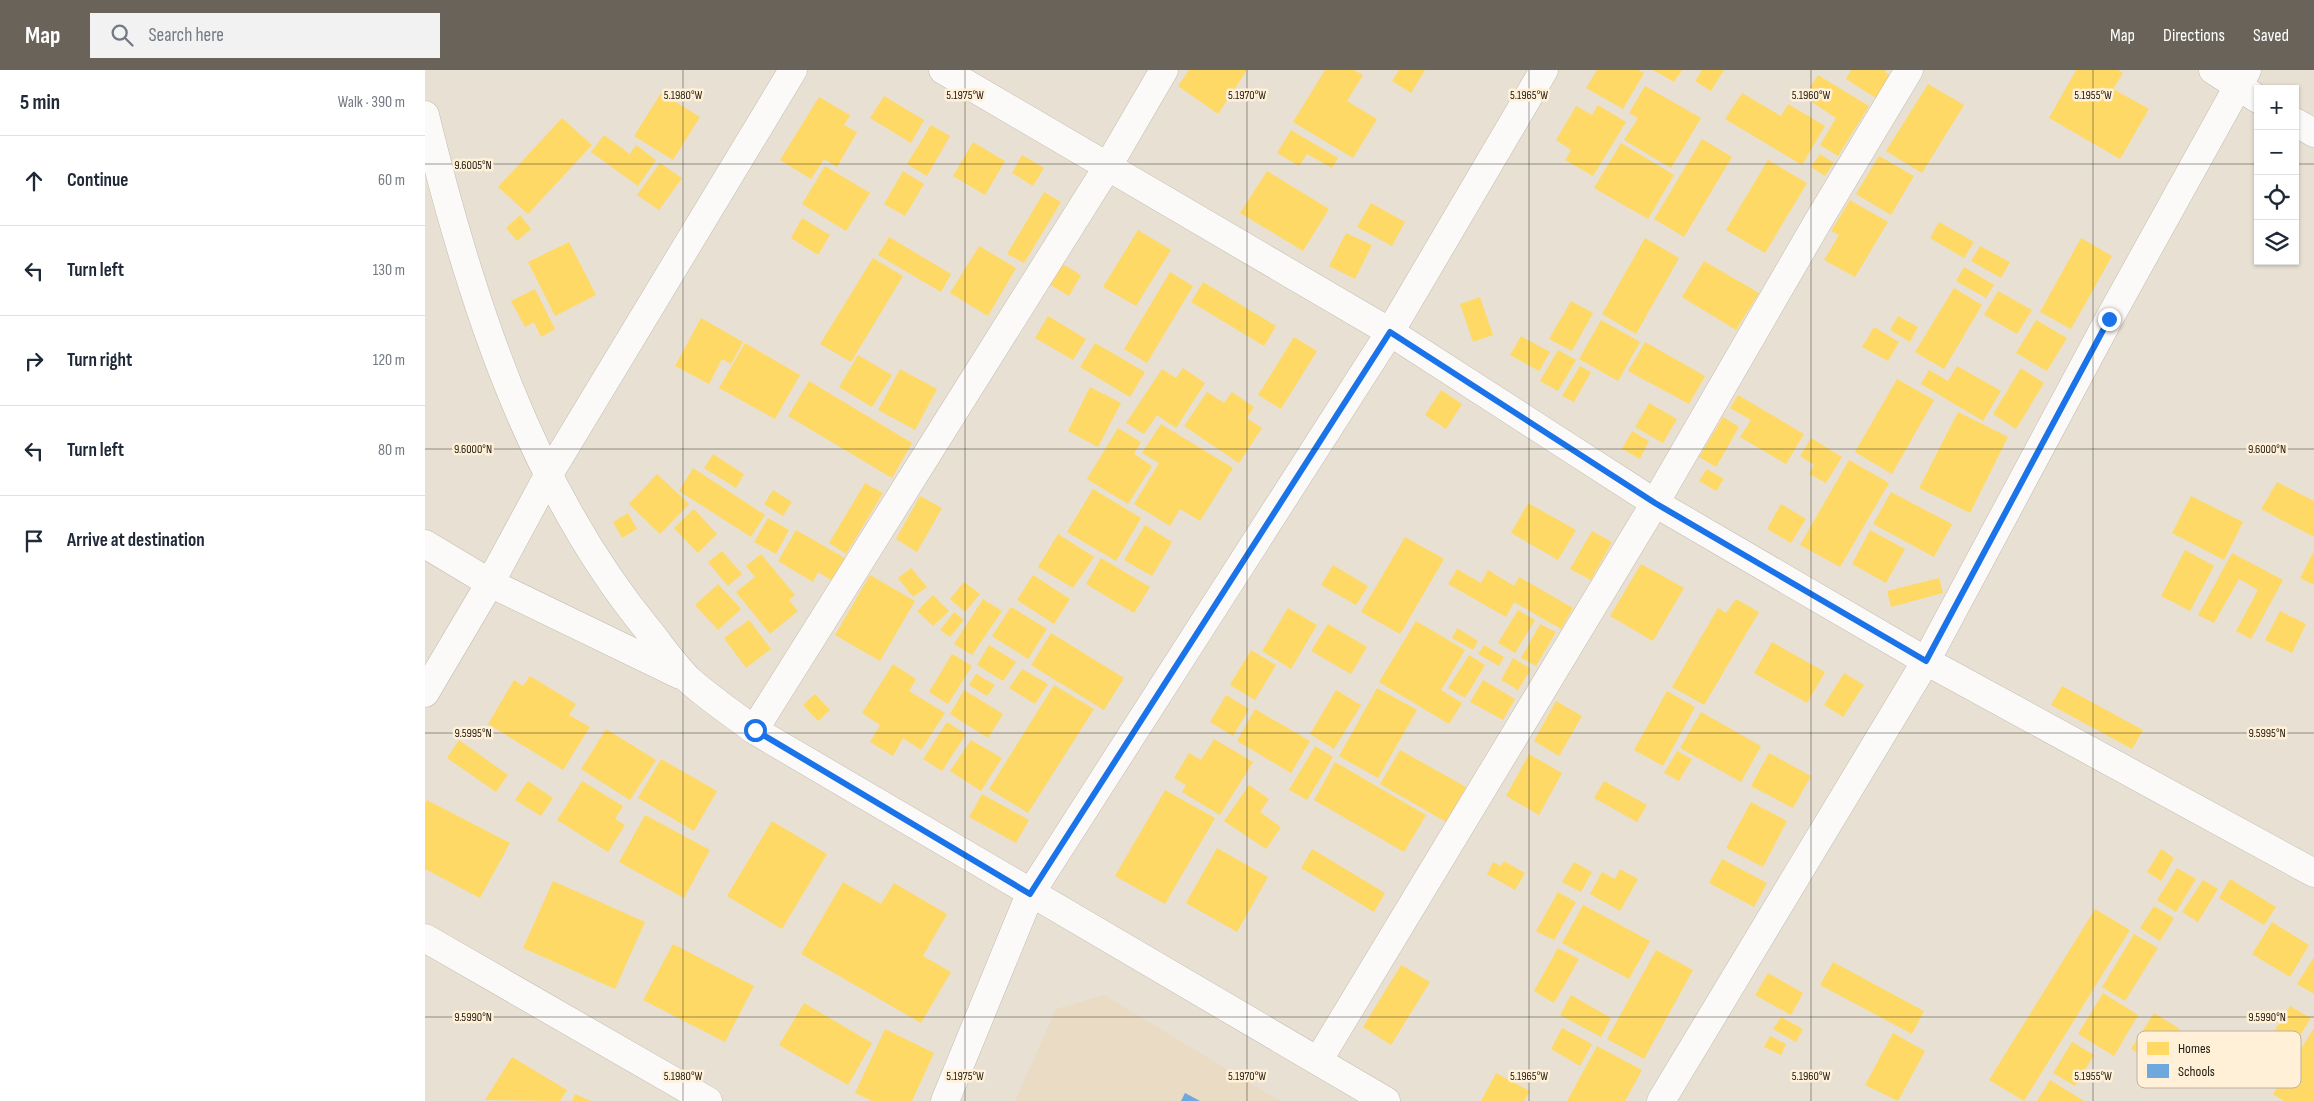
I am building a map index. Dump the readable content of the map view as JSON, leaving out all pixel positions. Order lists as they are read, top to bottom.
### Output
{
  "legend": ["Homes", "Schools"],
  "page": {
    "header": "Map",
    "search": "Search here",
    "nav": ["Map", "Directions", "Saved"],
    "heading": ["5 min", "Walk · 390 m"],
    "map_buttons": ["+", "−"],
    "list": [
      ["Continue", "60 m"],
      ["Turn left", "130 m"],
      ["Turn right", "120 m"],
      ["Turn left", "80 m"],
      "Arrive at destination"
    ]
  },
  "coordinates": [
    "5.1980°W",
    "5.1975°W",
    "5.1970°W",
    "5.1965°W",
    "5.1960°W",
    "5.1955°W",
    "9.6005°N",
    "9.6000°N",
    "9.5995°N",
    "9.5990°N"
  ]
}
